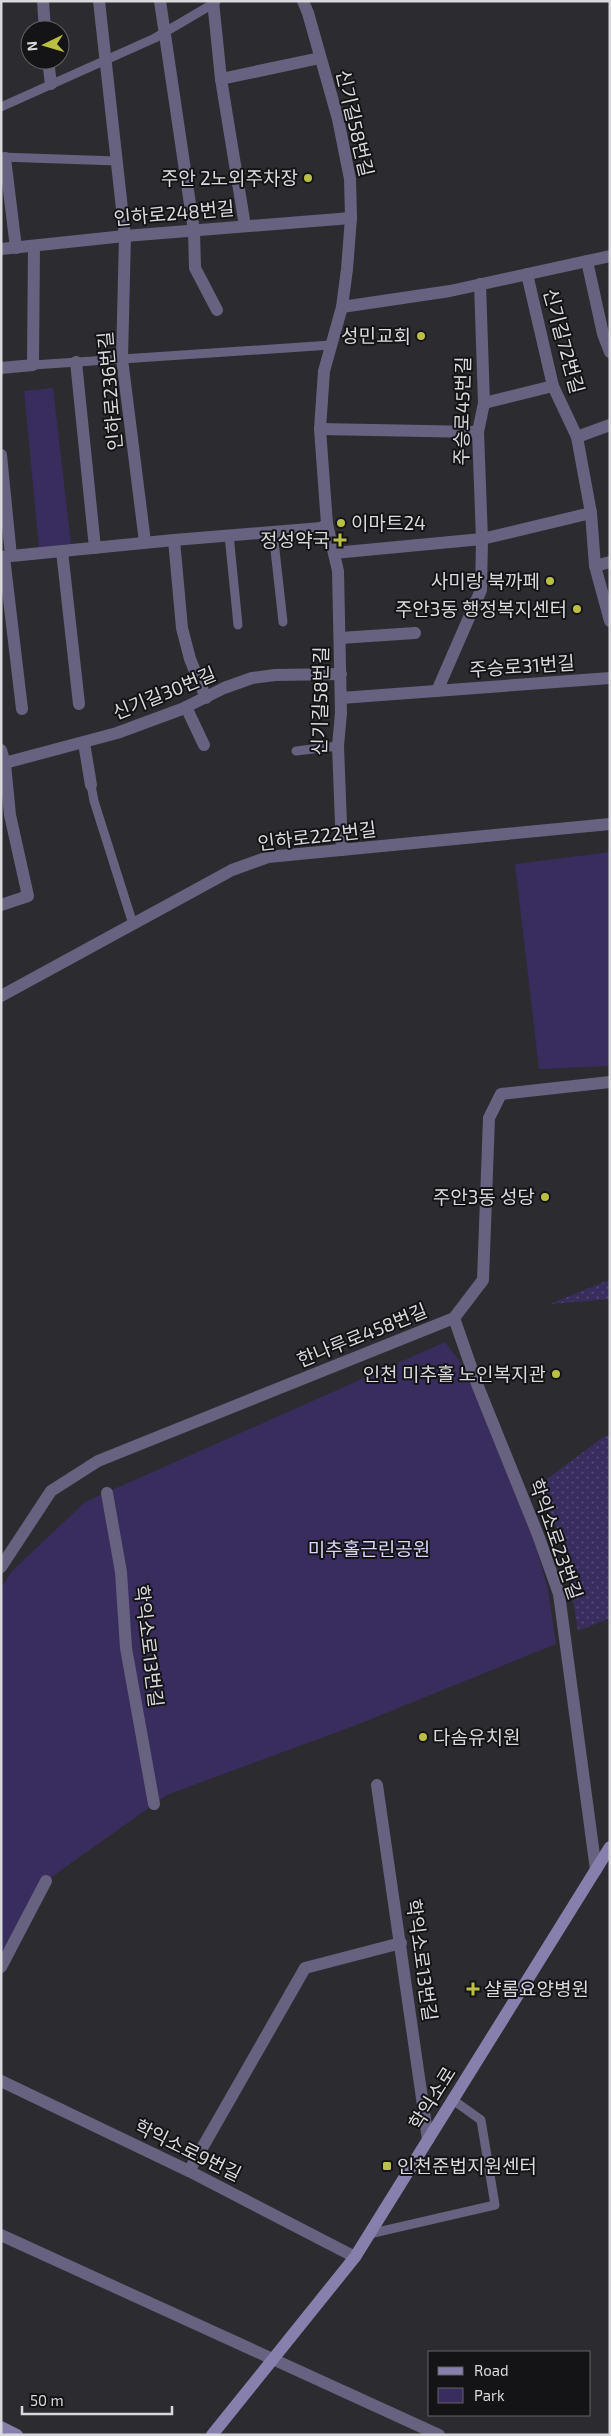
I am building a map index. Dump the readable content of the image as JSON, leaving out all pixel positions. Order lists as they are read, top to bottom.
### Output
{
  "streets": {
    "street": [
      "신기길58번길",
      "인하로248번길",
      "신기길72번길",
      "인하로236번길",
      "주승로45번길",
      "주승로31번길",
      "신기길30번길",
      "인하로222번길",
      "한나루로458번길",
      "학익소로23번길",
      "학익소로13번길",
      "학익소로",
      "학익소로9번길"
    ]
  },
  "crossings": [
    ["신기길58번길", "인하로248번길"],
    ["신기길58번길", "주승로31번길"],
    ["신기길58번길", "신기길30번길"],
    ["신기길58번길", "인하로222번길"],
    ["인하로248번길", "인하로236번길"],
    ["주승로45번길", "주승로31번길"],
    ["한나루로458번길", "학익소로23번길"],
    ["학익소로23번길", "학익소로"],
    ["학익소로13번길", "학익소로"],
    ["학익소로", "학익소로9번길"]
  ],
  "parks": ["미추홀근린공원"],
  "places": {
    "other": [
      "주안 2노외주차장",
      "성민교회",
      "이마트24",
      "사미랑 북까페",
      "주안3동 행정복지센터",
      "주안3동 성당",
      "인천 미추홀 노인복지관",
      "다솜유치원"
    ],
    "health": ["정성약국", "샬롬요양병원"],
    "transit": ["인천준법지원센터"]
  },
  "legend": ["Road", "Park"],
  "scale_bar": "50 m",
  "north": "left"
}
